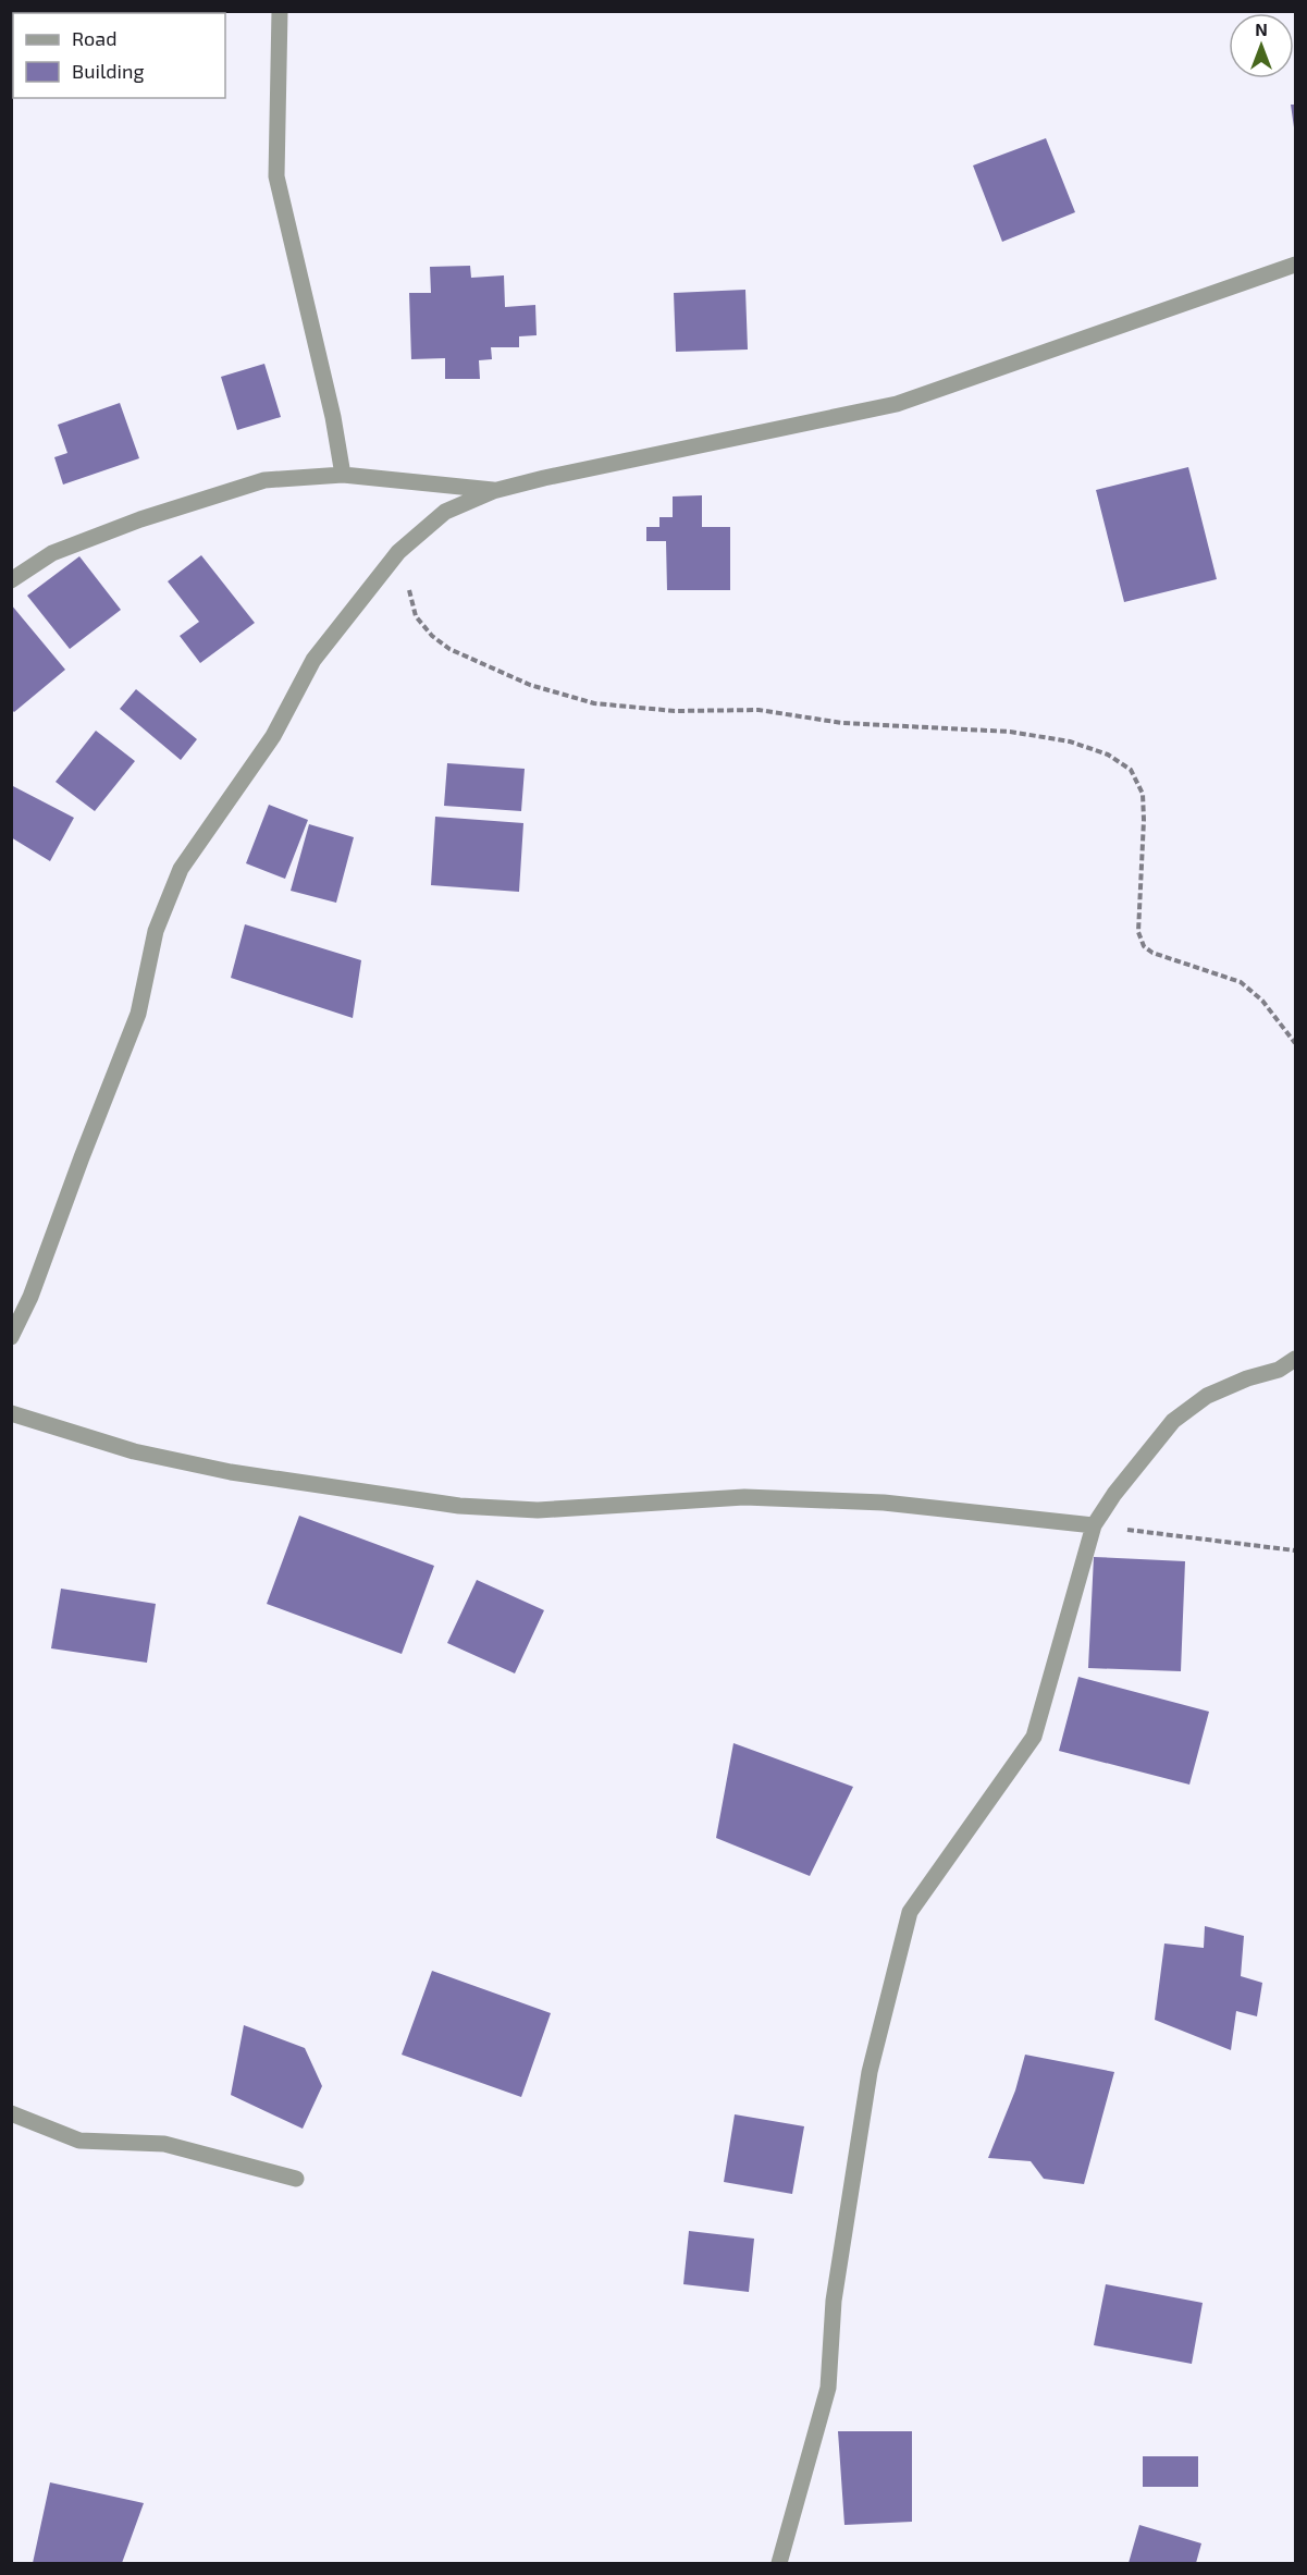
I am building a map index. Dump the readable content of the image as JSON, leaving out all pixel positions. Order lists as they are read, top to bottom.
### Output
{
  "legend": ["Road", "Building"],
  "north": "top"
}
